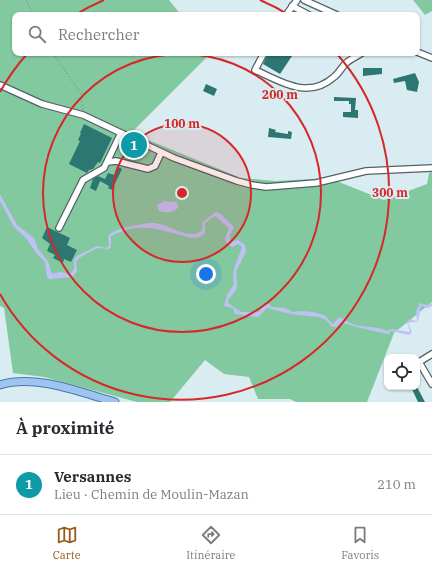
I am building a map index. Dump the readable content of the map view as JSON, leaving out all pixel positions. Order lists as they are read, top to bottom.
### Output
{
  "page": {
    "search": "Rechercher",
    "pins": "1",
    "heading": "À proximité",
    "list": [
      {
        "mark": "1",
        "name": "Versannes",
        "note": "Lieu · Chemin de Moulin-Mazan",
        "value": "210 m"
      }
    ],
    "nav": ["Carte", "Itinéraire", "Favoris"]
  },
  "rings": ["200 m", "100 m", "300 m"]
}
